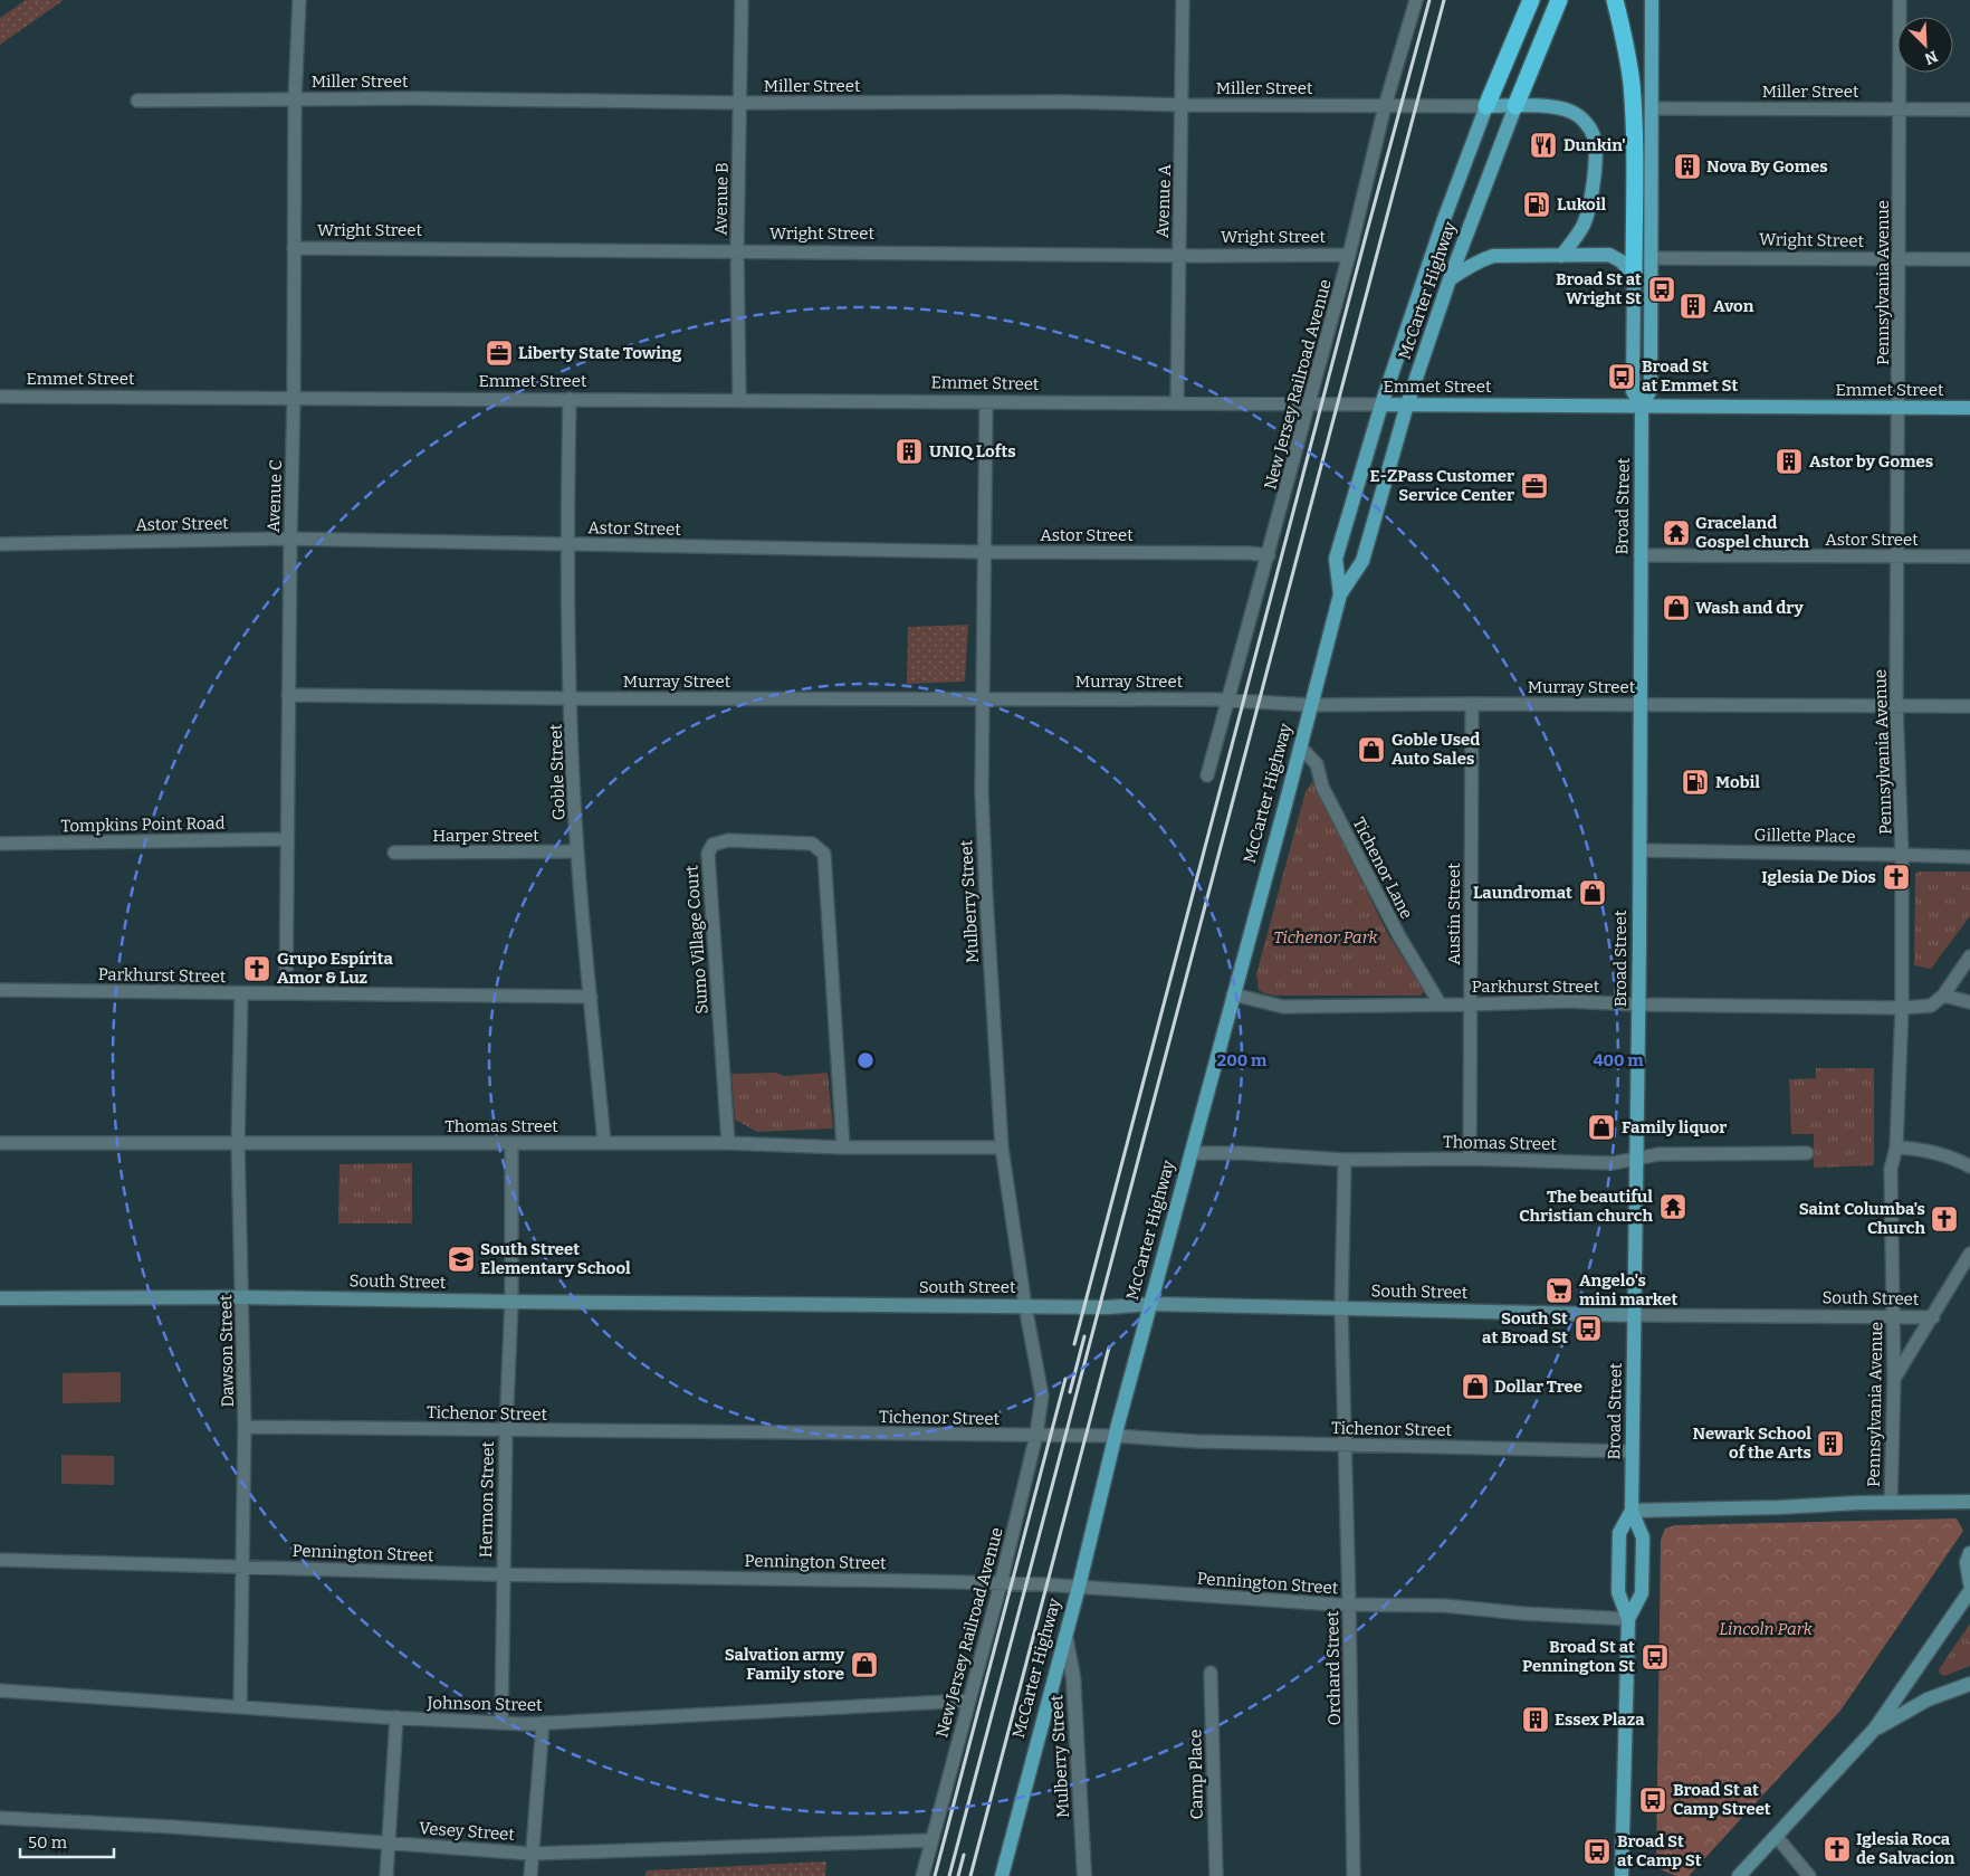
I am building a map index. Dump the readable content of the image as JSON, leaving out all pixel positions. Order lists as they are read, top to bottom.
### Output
{
  "streets": {
    "highway": ["McCarter Highway"],
    "main road": ["Emmet Street", "Broad Street", "South Street"],
    "street": [
      "Miller Street",
      "Avenue B",
      "Avenue A",
      "Wright Street",
      "Pennsylvania Avenue",
      "New Jersey Railroad Avenue",
      "Avenue C",
      "Astor Street",
      "Murray Street",
      "Goble Street",
      "Tompkins Point Road",
      "Harper Street",
      "Gillette Place",
      "Tichenor Lane",
      "Mulberry Street",
      "Austin Street",
      "Sumo Village Court",
      "Parkhurst Street",
      "Thomas Street",
      "Dawson Street",
      "Tichenor Street",
      "Hermon Street",
      "Pennington Street",
      "Orchard Street",
      "Johnson Street",
      "Camp Place",
      "Vesey Street"
    ]
  },
  "crossings": [
    ["Miller Street", "Avenue B"],
    ["Miller Street", "Avenue A"],
    ["Miller Street", "Pennsylvania Avenue"],
    ["Miller Street", "McCarter Highway"],
    ["Miller Street", "New Jersey Railroad Avenue"],
    ["Miller Street", "Avenue C"],
    ["Miller Street", "Broad Street"],
    ["Avenue B", "Wright Street"],
    ["Avenue B", "Emmet Street"],
    ["Avenue A", "Wright Street"],
    ["Avenue A", "Emmet Street"],
    ["Wright Street", "Pennsylvania Avenue"],
    ["Wright Street", "New Jersey Railroad Avenue"],
    ["Wright Street", "Avenue C"],
    ["Wright Street", "Broad Street"],
    ["Pennsylvania Avenue", "Emmet Street"],
    ["Pennsylvania Avenue", "Astor Street"],
    ["Pennsylvania Avenue", "Murray Street"],
    ["Pennsylvania Avenue", "Gillette Place"],
    ["Pennsylvania Avenue", "Parkhurst Street"],
    ["Pennsylvania Avenue", "South Street"],
    ["McCarter Highway", "Emmet Street"],
    ["McCarter Highway", "Murray Street"],
    ["McCarter Highway", "Tichenor Lane"],
    ["McCarter Highway", "Mulberry Street"],
    ["McCarter Highway", "Parkhurst Street"],
    ["McCarter Highway", "Thomas Street"],
    ["McCarter Highway", "South Street"],
    ["McCarter Highway", "Tichenor Street"],
    ["McCarter Highway", "Pennington Street"],
    ["Emmet Street", "New Jersey Railroad Avenue"],
    ["Emmet Street", "Avenue C"],
    ["Emmet Street", "Broad Street"],
    ["Emmet Street", "Goble Street"],
    ["Emmet Street", "Mulberry Street"],
    ["New Jersey Railroad Avenue", "Astor Street"],
    ["New Jersey Railroad Avenue", "Murray Street"],
    ["New Jersey Railroad Avenue", "Mulberry Street"],
    ["New Jersey Railroad Avenue", "Tichenor Street"],
    ["New Jersey Railroad Avenue", "Pennington Street"],
    ["New Jersey Railroad Avenue", "Johnson Street"],
    ["New Jersey Railroad Avenue", "Vesey Street"],
    ["Avenue C", "Astor Street"],
    ["Avenue C", "Murray Street"],
    ["Avenue C", "Tompkins Point Road"],
    ["Avenue C", "Parkhurst Street"],
    ["Broad Street", "Astor Street"],
    ["Broad Street", "Murray Street"],
    ["Broad Street", "Gillette Place"],
    ["Broad Street", "Parkhurst Street"],
    ["Broad Street", "Thomas Street"],
    ["Broad Street", "South Street"],
    ["Broad Street", "Tichenor Street"],
    ["Broad Street", "Pennington Street"],
    ["Astor Street", "Goble Street"],
    ["Astor Street", "Mulberry Street"],
    ["Murray Street", "Goble Street"],
    ["Murray Street", "Mulberry Street"],
    ["Murray Street", "Austin Street"],
    ["Goble Street", "Harper Street"],
    ["Goble Street", "Parkhurst Street"],
    ["Goble Street", "Thomas Street"],
    ["Tichenor Lane", "Parkhurst Street"],
    ["Mulberry Street", "Thomas Street"],
    ["Mulberry Street", "South Street"],
    ["Austin Street", "Parkhurst Street"],
    ["Austin Street", "Thomas Street"],
    ["Sumo Village Court", "Thomas Street"],
    ["Parkhurst Street", "Dawson Street"],
    ["Thomas Street", "Dawson Street"],
    ["Thomas Street", "Hermon Street"],
    ["Thomas Street", "Orchard Street"],
    ["South Street", "Dawson Street"],
    ["South Street", "Hermon Street"],
    ["South Street", "Orchard Street"],
    ["Dawson Street", "Tichenor Street"],
    ["Dawson Street", "Pennington Street"],
    ["Dawson Street", "Johnson Street"],
    ["Tichenor Street", "Hermon Street"],
    ["Tichenor Street", "Orchard Street"],
    ["Hermon Street", "Pennington Street"],
    ["Hermon Street", "Johnson Street"],
    ["Pennington Street", "Orchard Street"]
  ],
  "parks": ["Tichenor Park", "Lincoln Park"],
  "places": {
    "restaurant": ["Dunkin'"],
    "building": [
      "Nova By Gomes",
      "Avon",
      "UNIQ Lofts",
      "Astor by Gomes",
      "Newark School of the Arts",
      "Essex Plaza"
    ],
    "fuel station": ["Lukoil", "Mobil"],
    "bus stop": [
      "Broad St at Wright St",
      "Broad St at Emmet St",
      "South St at Broad St",
      "Broad St at Pennington St",
      "Broad St at Camp Street",
      "Broad St at Camp St"
    ],
    "office": ["Liberty State Towing", "E-ZPass Customer Service Center"],
    "temple": ["Graceland Gospel church", "The beautiful Christian church"],
    "shop": [
      "Wash and dry",
      "Goble Used Auto Sales",
      "Laundromat",
      "Family liquor",
      "Dollar Tree",
      "Salvation army Family store"
    ],
    "church": [
      "Iglesia De Dios",
      "Grupo Espírita Amor & Luz",
      "Saint Columba's Church",
      "Iglesia Roca de Salvacion"
    ],
    "school or university": ["South Street Elementary School"],
    "supermarket": ["Angelo's mini market"]
  },
  "scale_bar": "50 m",
  "north": "bottom right",
  "rings": ["200 m", "400 m"]
}
